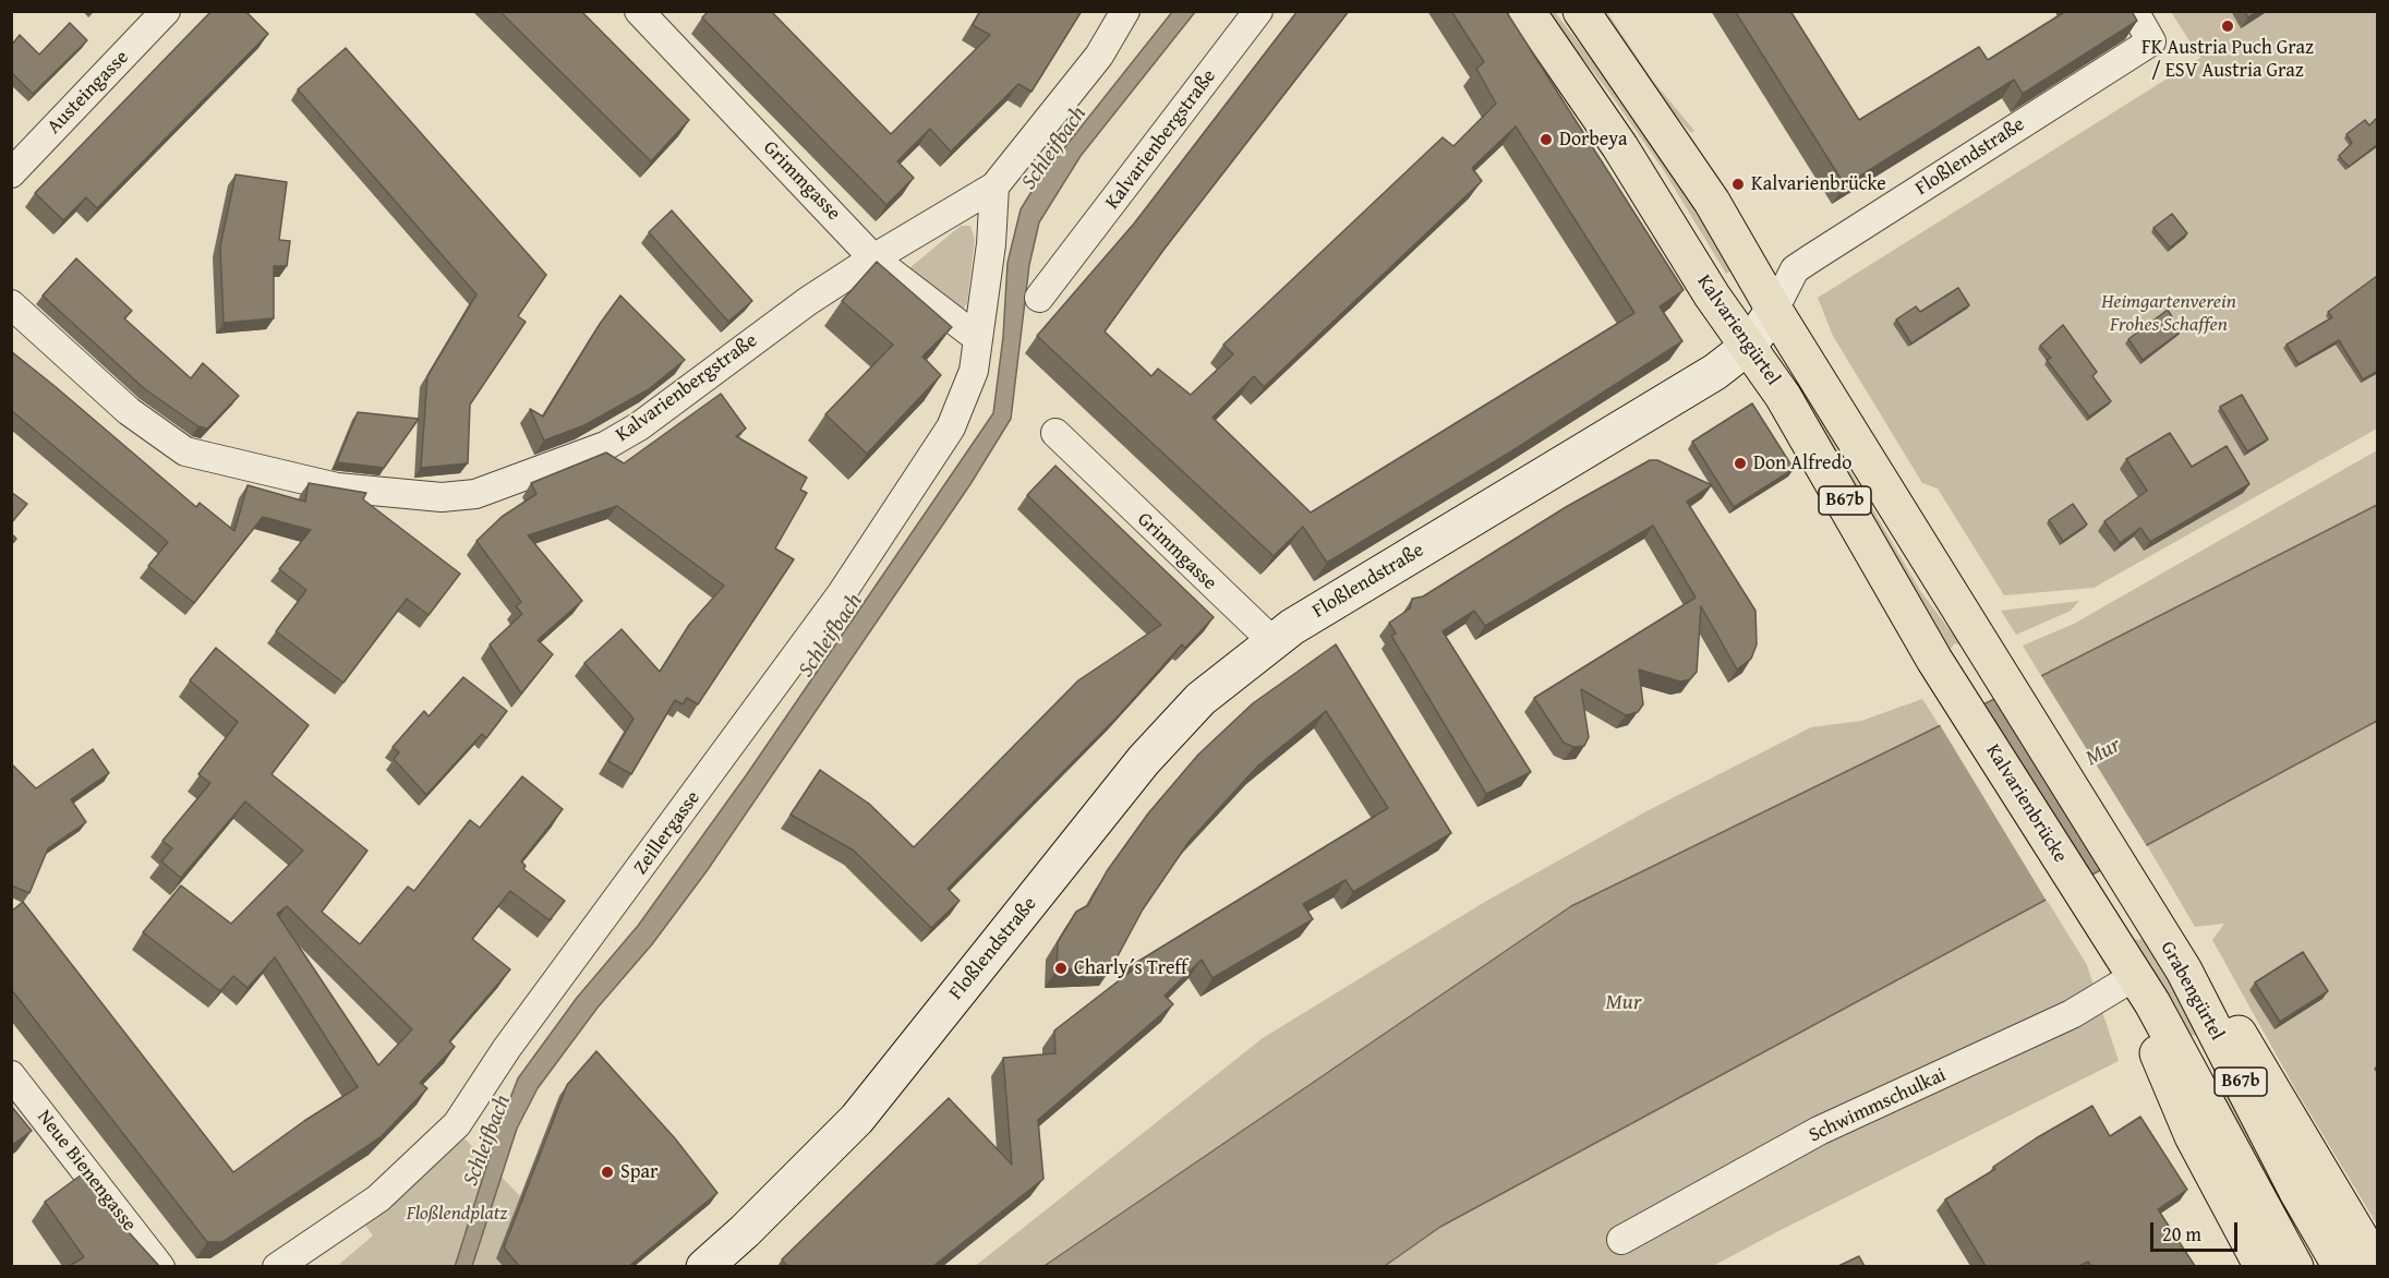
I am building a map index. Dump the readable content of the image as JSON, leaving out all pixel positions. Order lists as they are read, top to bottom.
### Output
{
  "streets": {
    "main road": [
      "Floßlendstraße",
      "Kalvariengürtel",
      "B67b",
      "Kalvarienbrücke",
      "Grabengürtel"
    ],
    "street": [
      "Austeingasse",
      "Kalvarienbergstraße",
      "Grimmgasse",
      "Zeillergasse",
      "Schwimmschulkai",
      "Neue Bienengasse"
    ]
  },
  "crossings": [
    ["Kalvarienbergstraße", "Grimmgasse"],
    ["Floßlendstraße", "Grimmgasse"],
    ["Floßlendstraße", "Kalvariengürtel"],
    ["Grimmgasse", "Zeillergasse"],
    ["Kalvariengürtel", "Kalvarienbrücke"],
    ["Kalvariengürtel", "Grabengürtel"],
    ["Kalvarienbrücke", "Grabengürtel"],
    ["Kalvarienbrücke", "Schwimmschulkai"],
    ["Grabengürtel", "Schwimmschulkai"]
  ],
  "water": ["Schleifbach", "Mur"],
  "parks": ["Heimgartenverein Frohes Schaffen", "Floßlendplatz"],
  "places": [
    "FK Austria Puch Graz / ESV Austria Graz",
    "Dorbeya",
    "Kalvarienbrücke",
    "Don Alfredo",
    "Charly´s Treff",
    "Spar"
  ],
  "scale_bar": "20 m"
}
